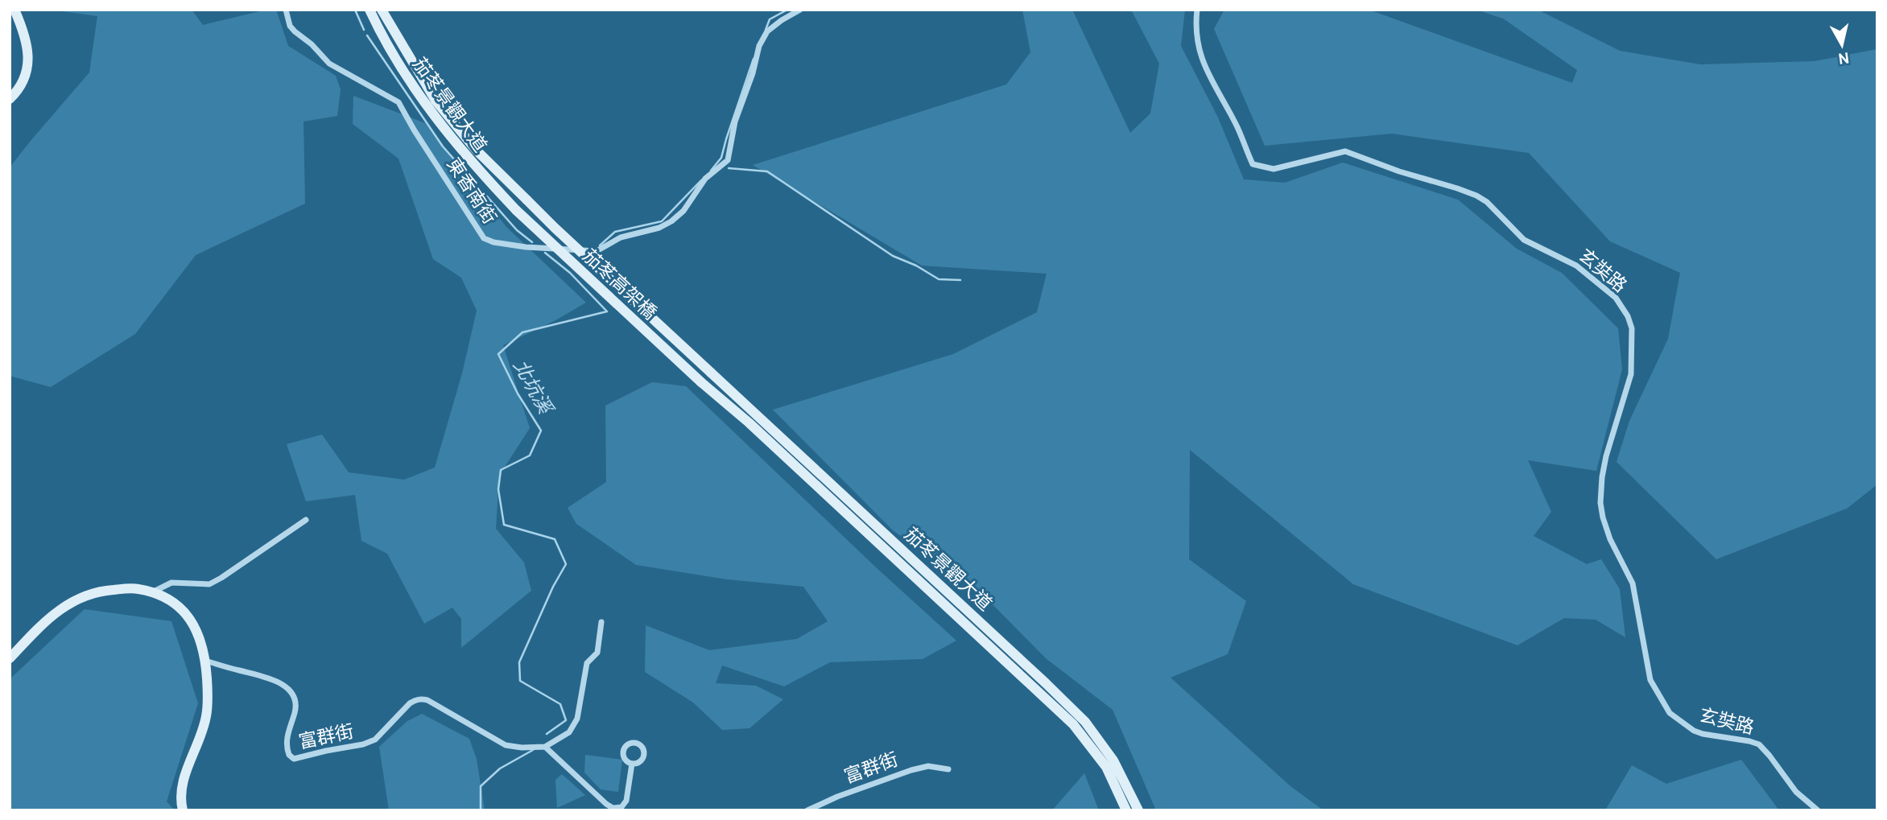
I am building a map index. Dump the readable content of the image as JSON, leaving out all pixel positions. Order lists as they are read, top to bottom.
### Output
{
  "streets": {
    "street": [
      "茄苳景觀大道",
      "東香南街",
      "玄奘路",
      "茄苳高架橋",
      "富群街"
    ]
  },
  "crossings": [
    ["茄苳景觀大道", "茄苳高架橋"]
  ],
  "water": ["北坑溪"],
  "north": "bottom"
}
